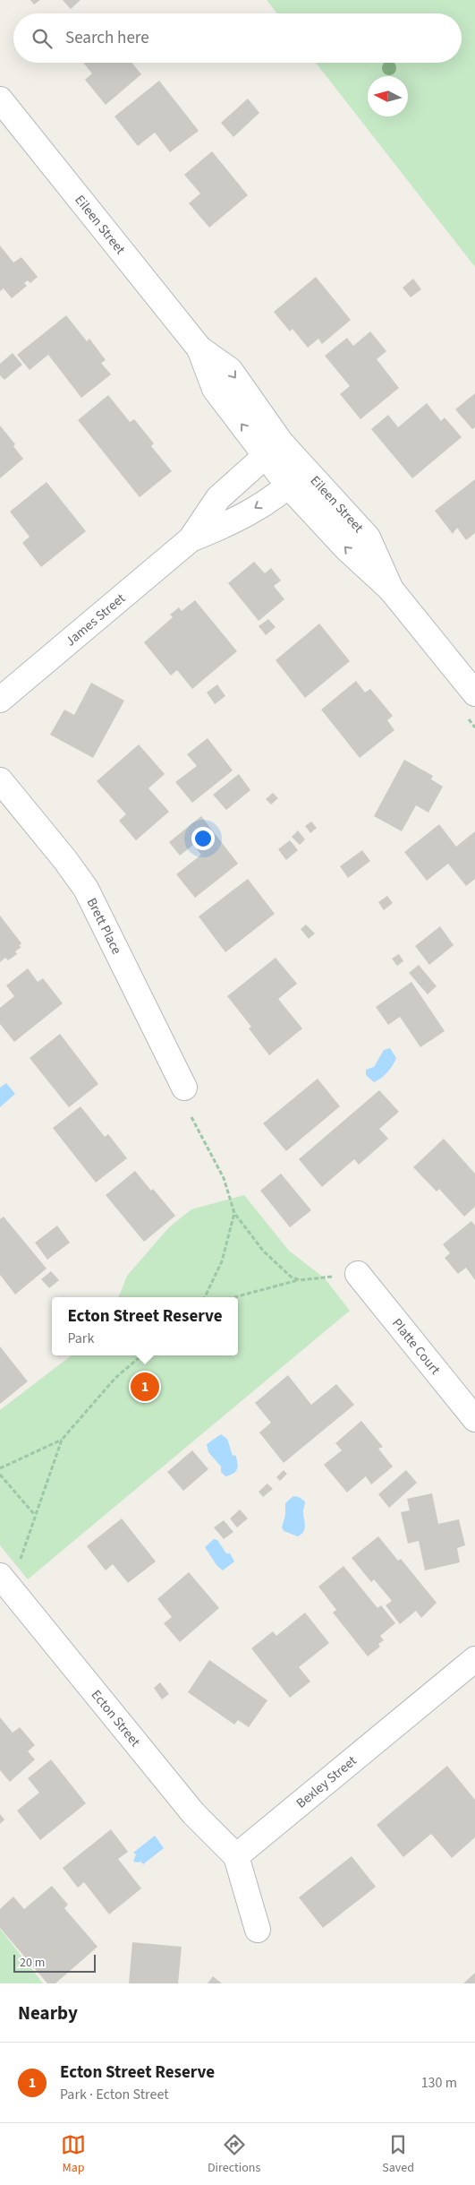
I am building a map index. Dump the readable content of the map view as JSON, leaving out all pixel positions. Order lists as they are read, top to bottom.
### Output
{
  "streets": {
    "street": [
      "Eileen Street",
      "James Street",
      "Brett Place",
      "Platte Court",
      "Ecton Street",
      "Bexley Street"
    ]
  },
  "crossings": [
    ["Eileen Street", "James Street"],
    ["Ecton Street", "Bexley Street"]
  ],
  "scale_bar": "20 m",
  "north": "left",
  "page": {
    "search": "Search here",
    "popup": ["Ecton Street Reserve", "Park"],
    "pins": "1",
    "scale": "20 m",
    "heading": "Nearby",
    "list": [
      {
        "mark": "1",
        "name": "Ecton Street Reserve",
        "note": "Park · Ecton Street",
        "value": "130 m"
      }
    ],
    "nav": ["Map", "Directions", "Saved"]
  }
}
